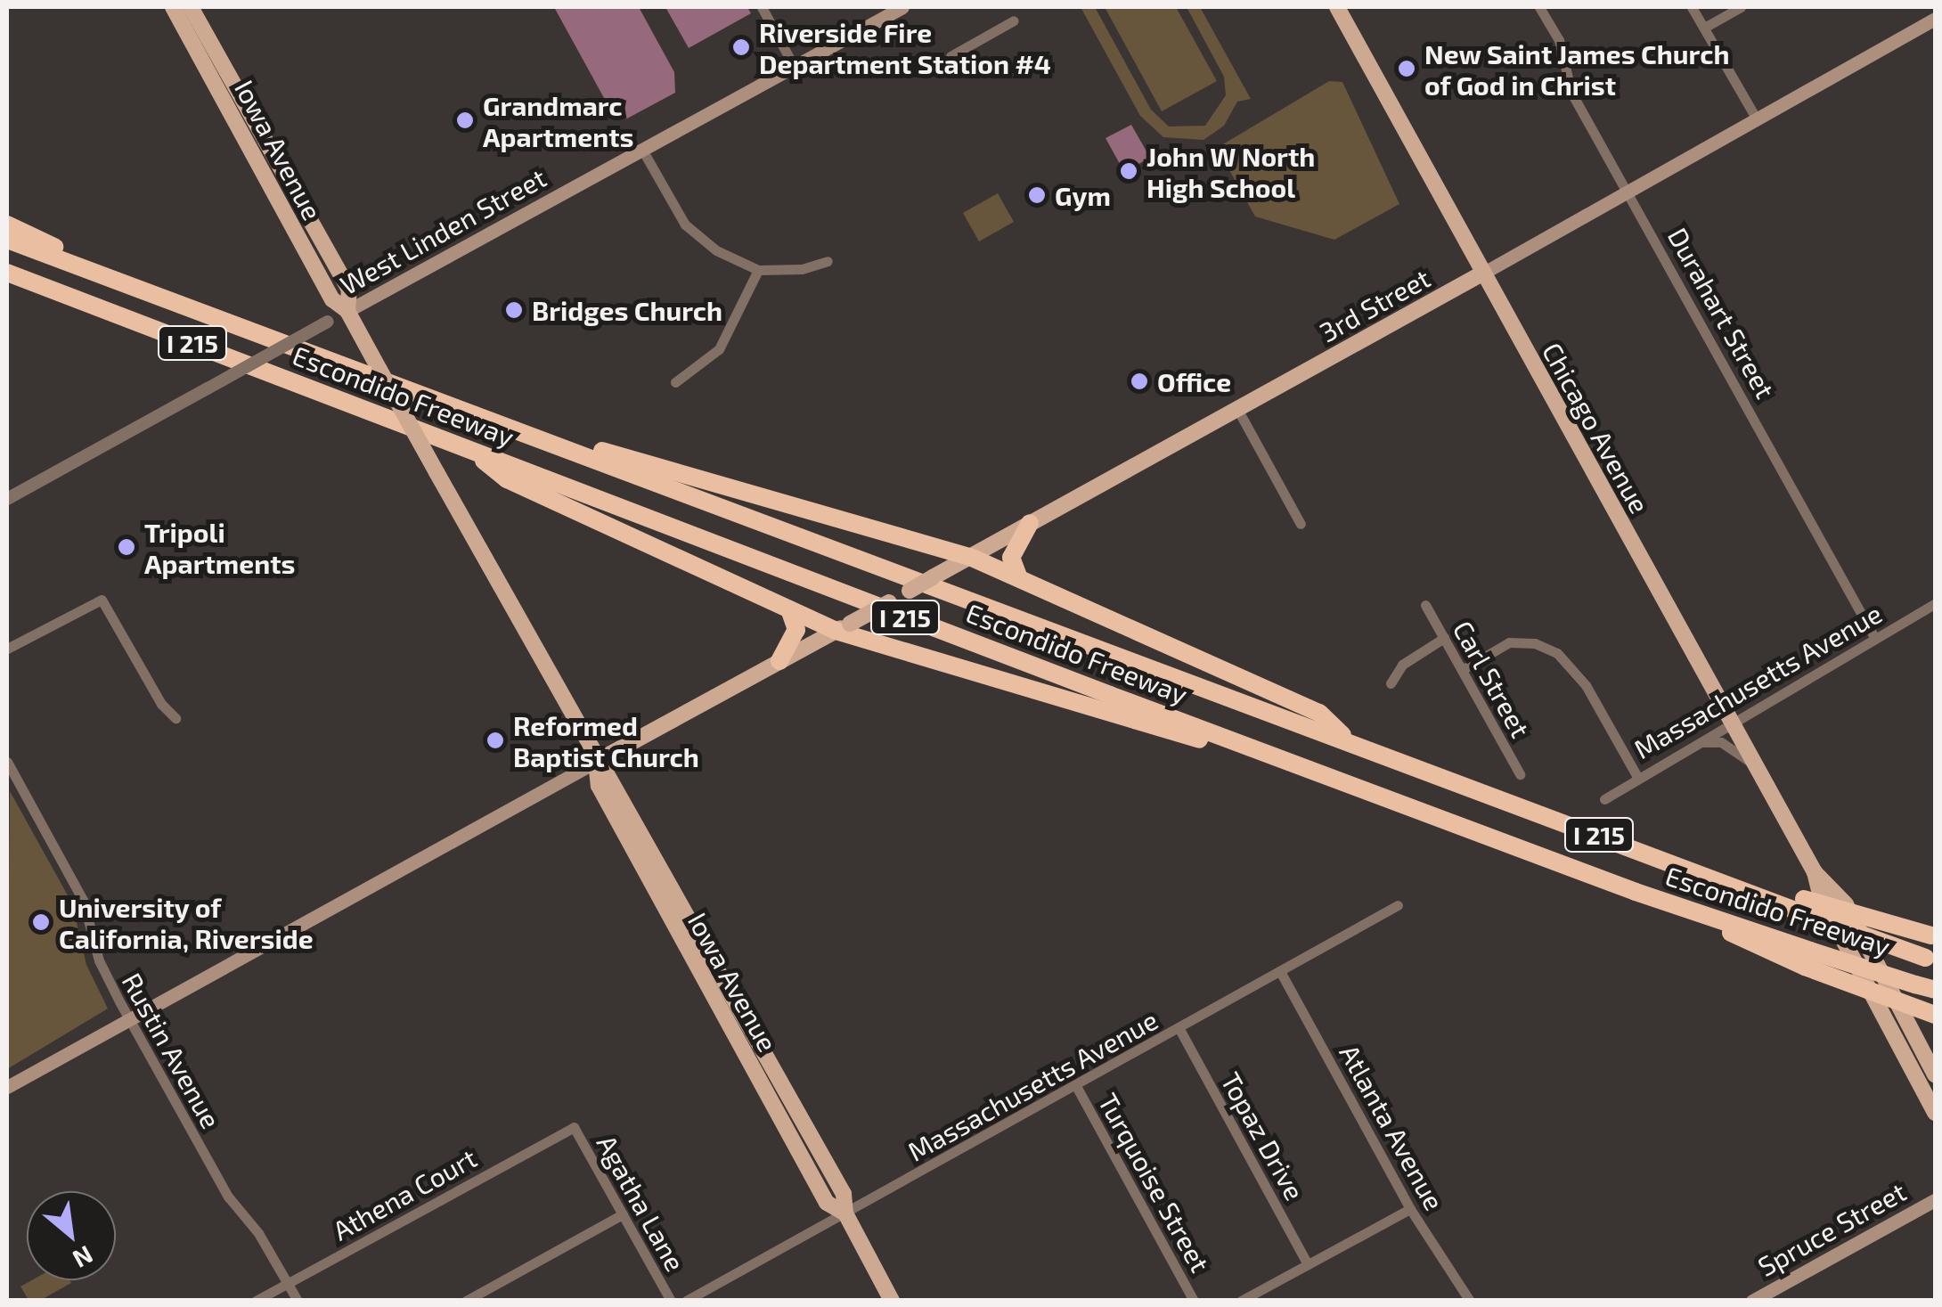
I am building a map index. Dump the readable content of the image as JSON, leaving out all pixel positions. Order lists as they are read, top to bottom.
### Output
{
  "streets": {
    "highway": ["I 215", "Escondido Freeway"],
    "main road": [
      "Iowa Avenue",
      "West Linden Street",
      "3rd Street",
      "Chicago Avenue",
      "Spruce Street"
    ],
    "street": [
      "Durahart Street",
      "Carl Street",
      "Massachusetts Avenue",
      "Rustin Avenue",
      "Atlanta Avenue",
      "Topaz Drive",
      "Turquoise Street",
      "Athena Court",
      "Agatha Lane"
    ]
  },
  "crossings": [
    ["Iowa Avenue", "West Linden Street"],
    ["Iowa Avenue", "3rd Street"],
    ["Iowa Avenue", "Massachusetts Avenue"],
    ["3rd Street", "Durahart Street"],
    ["3rd Street", "Chicago Avenue"],
    ["Durahart Street", "Massachusetts Avenue"],
    ["Chicago Avenue", "Massachusetts Avenue"],
    ["Massachusetts Avenue", "Atlanta Avenue"],
    ["Massachusetts Avenue", "Topaz Drive"],
    ["Massachusetts Avenue", "Turquoise Street"],
    ["Rustin Avenue", "Athena Court"],
    ["Athena Court", "Agatha Lane"]
  ],
  "places": [
    "Riverside Fire Department Station #4",
    "New Saint James Church of God in Christ",
    "Grandmarc Apartments",
    "John W North High School",
    "Gym",
    "Bridges Church",
    "Office",
    "Tripoli Apartments",
    "Reformed Baptist Church",
    "University of California, Riverside"
  ],
  "north": "bottom right"
}
